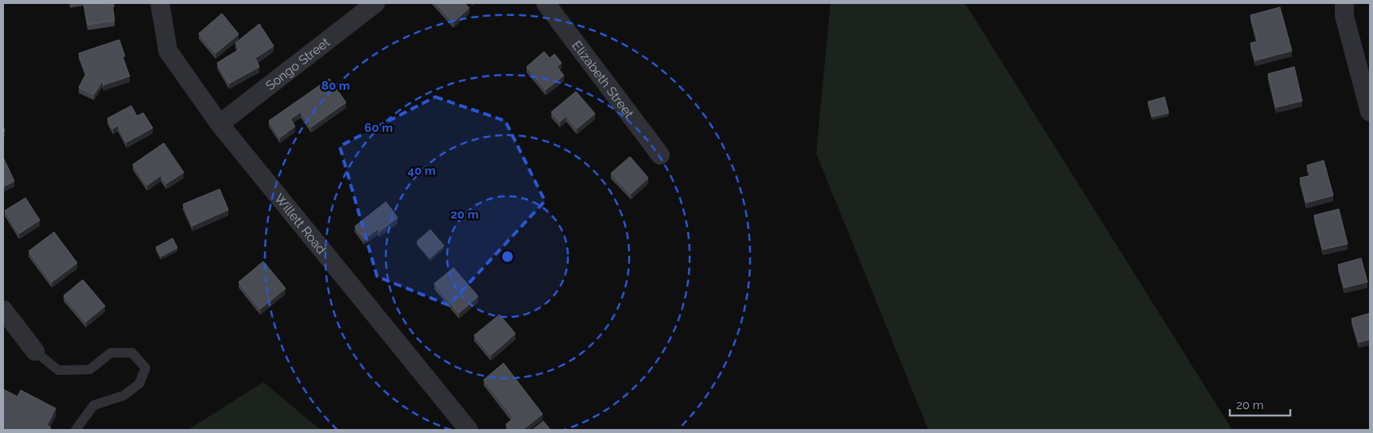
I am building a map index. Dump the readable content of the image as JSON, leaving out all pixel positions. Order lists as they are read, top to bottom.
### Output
{
  "streets": {
    "street": ["Songo Street", "Elizabeth Street", "Willett Road"]
  },
  "crossings": [
    ["Songo Street", "Willett Road"]
  ],
  "scale_bar": "20 m",
  "rings": [
    "80 m",
    "60 m",
    "40 m",
    "20 m"
  ]
}
